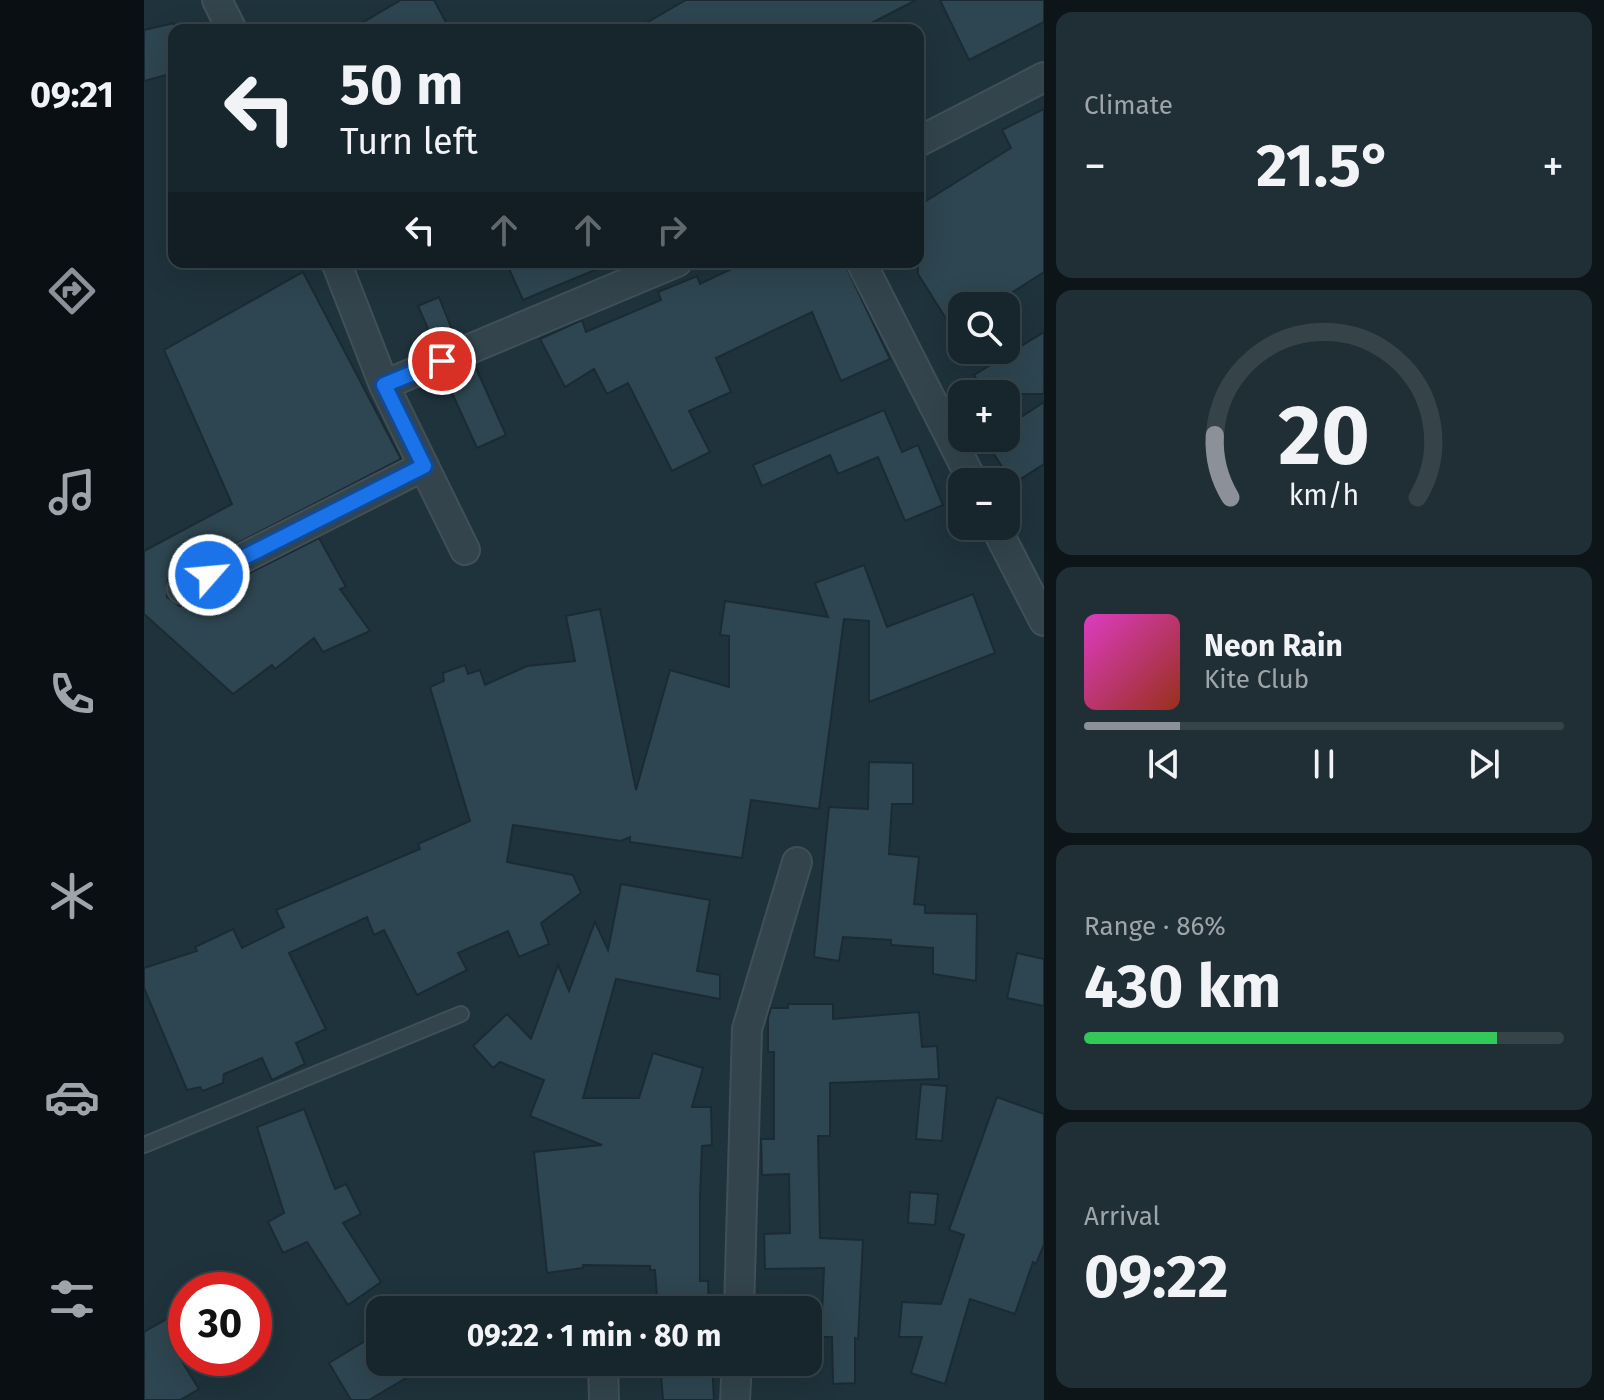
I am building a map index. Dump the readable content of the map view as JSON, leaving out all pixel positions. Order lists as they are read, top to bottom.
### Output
{
  "page": {
    "tabs": "09:21",
    "tile": [
      "Climate",
      ["Range · 86%", "430 km"],
      ["Arrival", "09:22"]
    ],
    "turn": ["50 m", "Turn left"],
    "heat": ["−", "21.5°", "+"],
    "map_buttons": ["+", "−"],
    "song": ["Neon Rain", "Kite Club"],
    "limit": "30",
    "trip": "09:22 · 1 min · 80 m",
    "gauge": ["20", "km/h"]
  }
}
